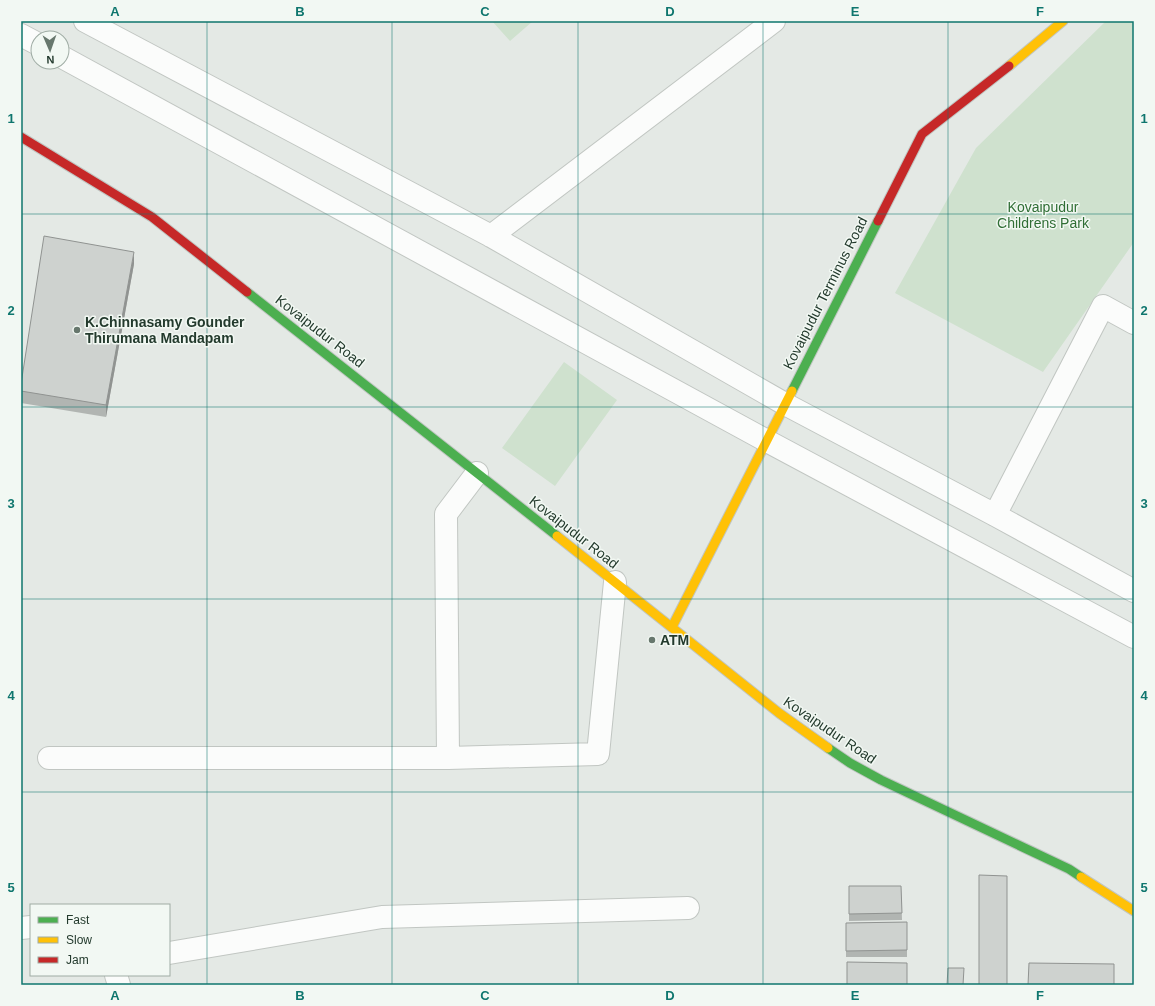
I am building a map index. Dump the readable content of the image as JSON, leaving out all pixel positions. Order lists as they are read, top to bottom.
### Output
{
  "streets": {
    "main road": ["Kovaipudur Terminus Road", "Kovaipudur Road"]
  },
  "crossings": [
    ["Kovaipudur Terminus Road", "Kovaipudur Road"]
  ],
  "parks": ["Kovaipudur Childrens Park"],
  "places": ["K.Chinnasamy Gounder Thirumana Mandapam", "ATM"],
  "legend": ["Fast", "Slow", "Jam"],
  "north": "bottom",
  "grid": {
    "columns": [
      "A",
      "B",
      "C",
      "D",
      "E",
      "F"
    ],
    "rows": [
      "1",
      "2",
      "3",
      "4",
      "5"
    ]
  }
}
